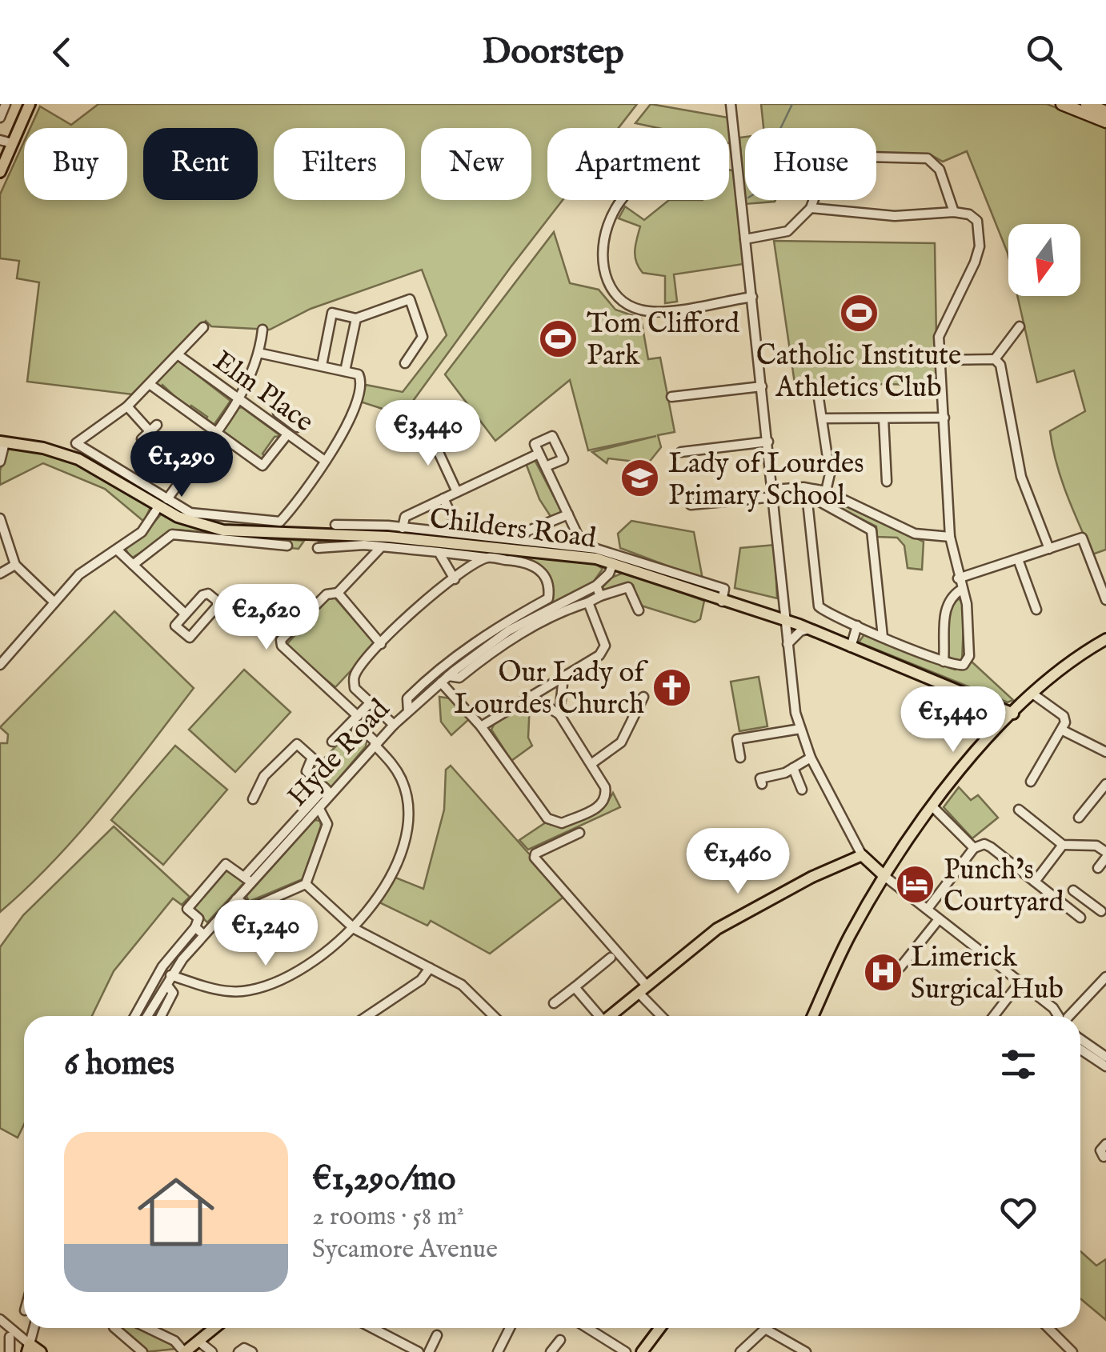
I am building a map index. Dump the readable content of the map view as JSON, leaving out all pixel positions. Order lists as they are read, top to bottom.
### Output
{
  "streets": {
    "main road": ["Childers Road"],
    "street": ["Elm Place", "Hyde Road"]
  },
  "crossings": [
    ["Childers Road", "Hyde Road"]
  ],
  "places": {
    "sports": ["Catholic Institute Athletics Club", "Tom Clifford Park"],
    "school or university": ["Lady of Lourdes Primary School"],
    "church": ["Our Lady of Lourdes Church"],
    "hotel": ["Punch’s Courtyard"],
    "hospital": ["Limerick Surgical Hub"]
  },
  "north": "bottom",
  "page": {
    "header": "Doorstep",
    "chip": [
      "Buy",
      "Rent",
      "Filters",
      "New",
      "Apartment",
      "House"
    ],
    "price": [
      "€3,440",
      "€1,290",
      "€2,620",
      "€1,440",
      "€1,460",
      "€1,240"
    ],
    "heading": "6 homes",
    "list": [
      {
        "name": "€1,290/mo",
        "note": "2 rooms · 58 m² · Sycamore Avenue"
      }
    ]
  }
}
